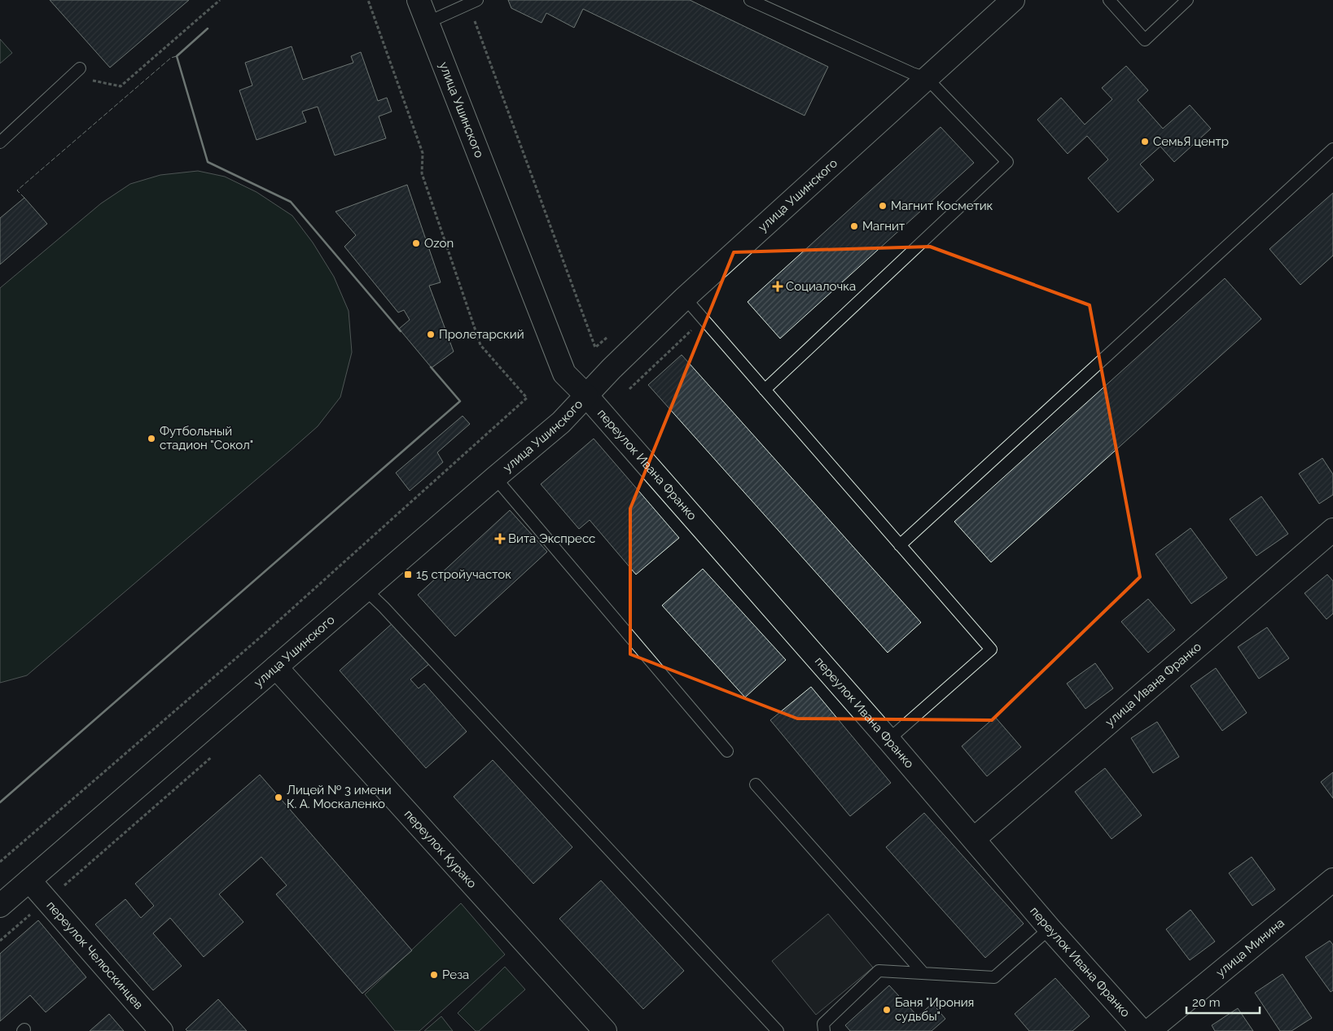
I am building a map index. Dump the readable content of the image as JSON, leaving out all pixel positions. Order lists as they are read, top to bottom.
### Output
{
  "streets": {
    "street": [
      "улица Ушинского",
      "переулок Ивана Франко",
      "улица Ивана Франко",
      "переулок Курако",
      "улица Минина",
      "переулок Челюскинцев"
    ]
  },
  "crossings": [
    ["улица Ушинского", "переулок Ивана Франко"],
    ["улица Ушинского", "переулок Курако"],
    ["улица Ушинского", "переулок Челюскинцев"],
    ["переулок Ивана Франко", "улица Ивана Франко"]
  ],
  "places": {
    "other": [
      "СемьЯ центр",
      "Магнит Косметик",
      "Магнит",
      "Ozon",
      "Пролетарский",
      "Футбольный стадион \"Сокол\"",
      "Лицей № 3 имени К. А. Москаленко",
      "Реза",
      "Баня \"Ирония судьбы\""
    ],
    "health": ["Социалочка", "Вита Экспресс"],
    "transit": ["15 стройучасток"]
  },
  "scale_bar": "20 m"
}
